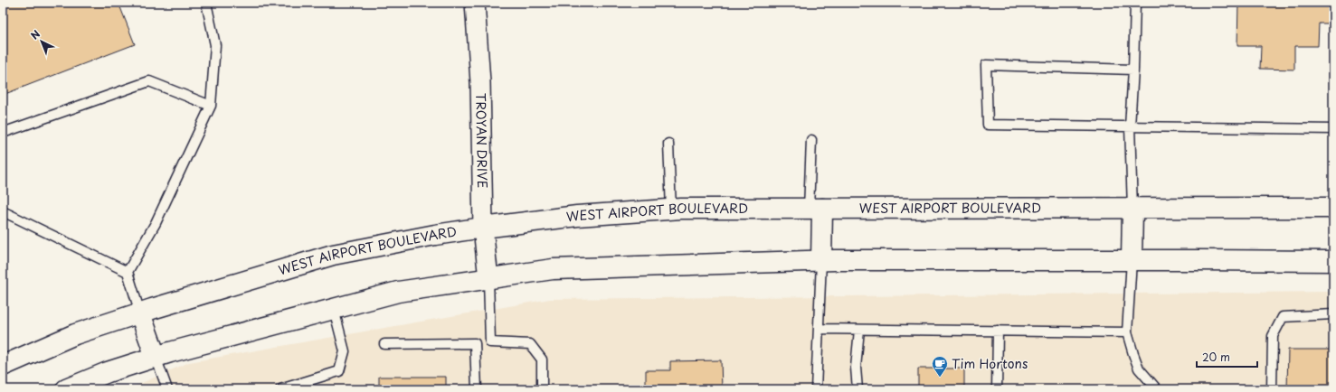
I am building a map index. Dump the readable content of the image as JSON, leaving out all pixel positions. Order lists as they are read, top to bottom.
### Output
{
  "streets": {
    "main road": ["WEST AIRPORT BOULEVARD"],
    "street": ["TROYAN DRIVE"]
  },
  "crossings": [
    ["TROYAN DRIVE", "WEST AIRPORT BOULEVARD"]
  ],
  "places": {
    "cafe": ["Tim Hortons"]
  },
  "scale_bar": "20 m",
  "north": "top left"
}
